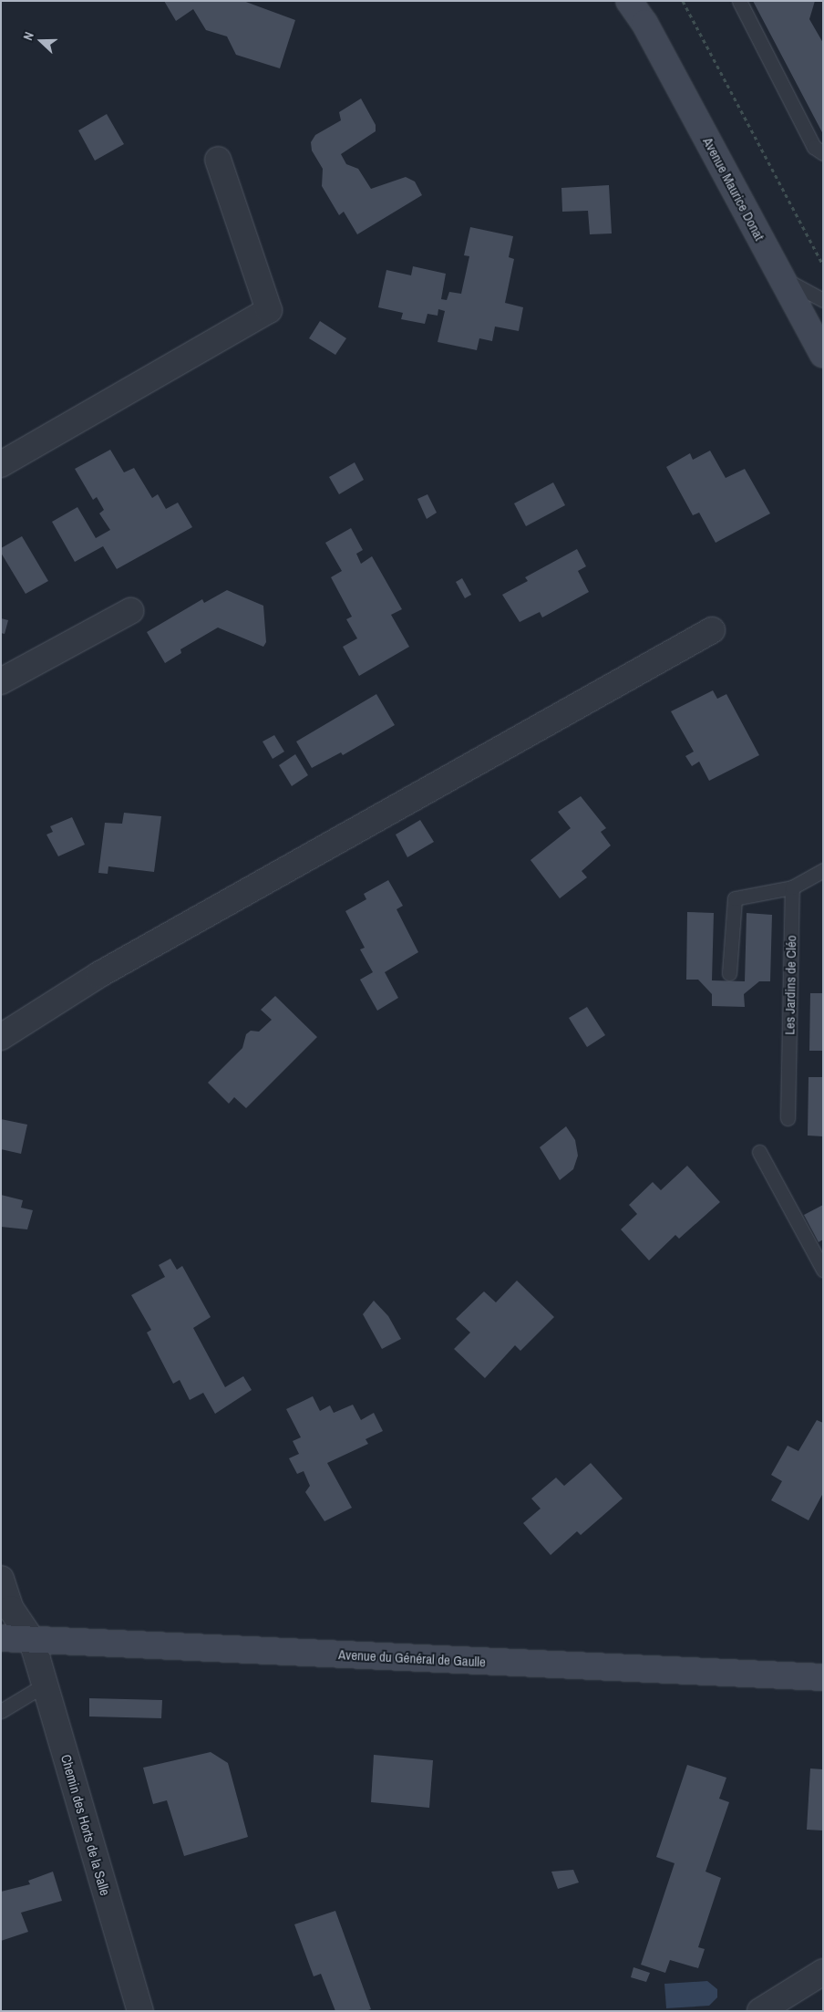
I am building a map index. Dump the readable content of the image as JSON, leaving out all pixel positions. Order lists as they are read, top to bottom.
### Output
{
  "streets": {
    "main road": ["Avenue Maurice Donat", "Avenue du Général de Gaulle"],
    "street": ["Chemin des Horts de la Salle"],
    "lane": ["Les Jardins de Cléo"]
  },
  "crossings": [
    ["Avenue du Général de Gaulle", "Chemin des Horts de la Salle"]
  ],
  "north": "left"
}
